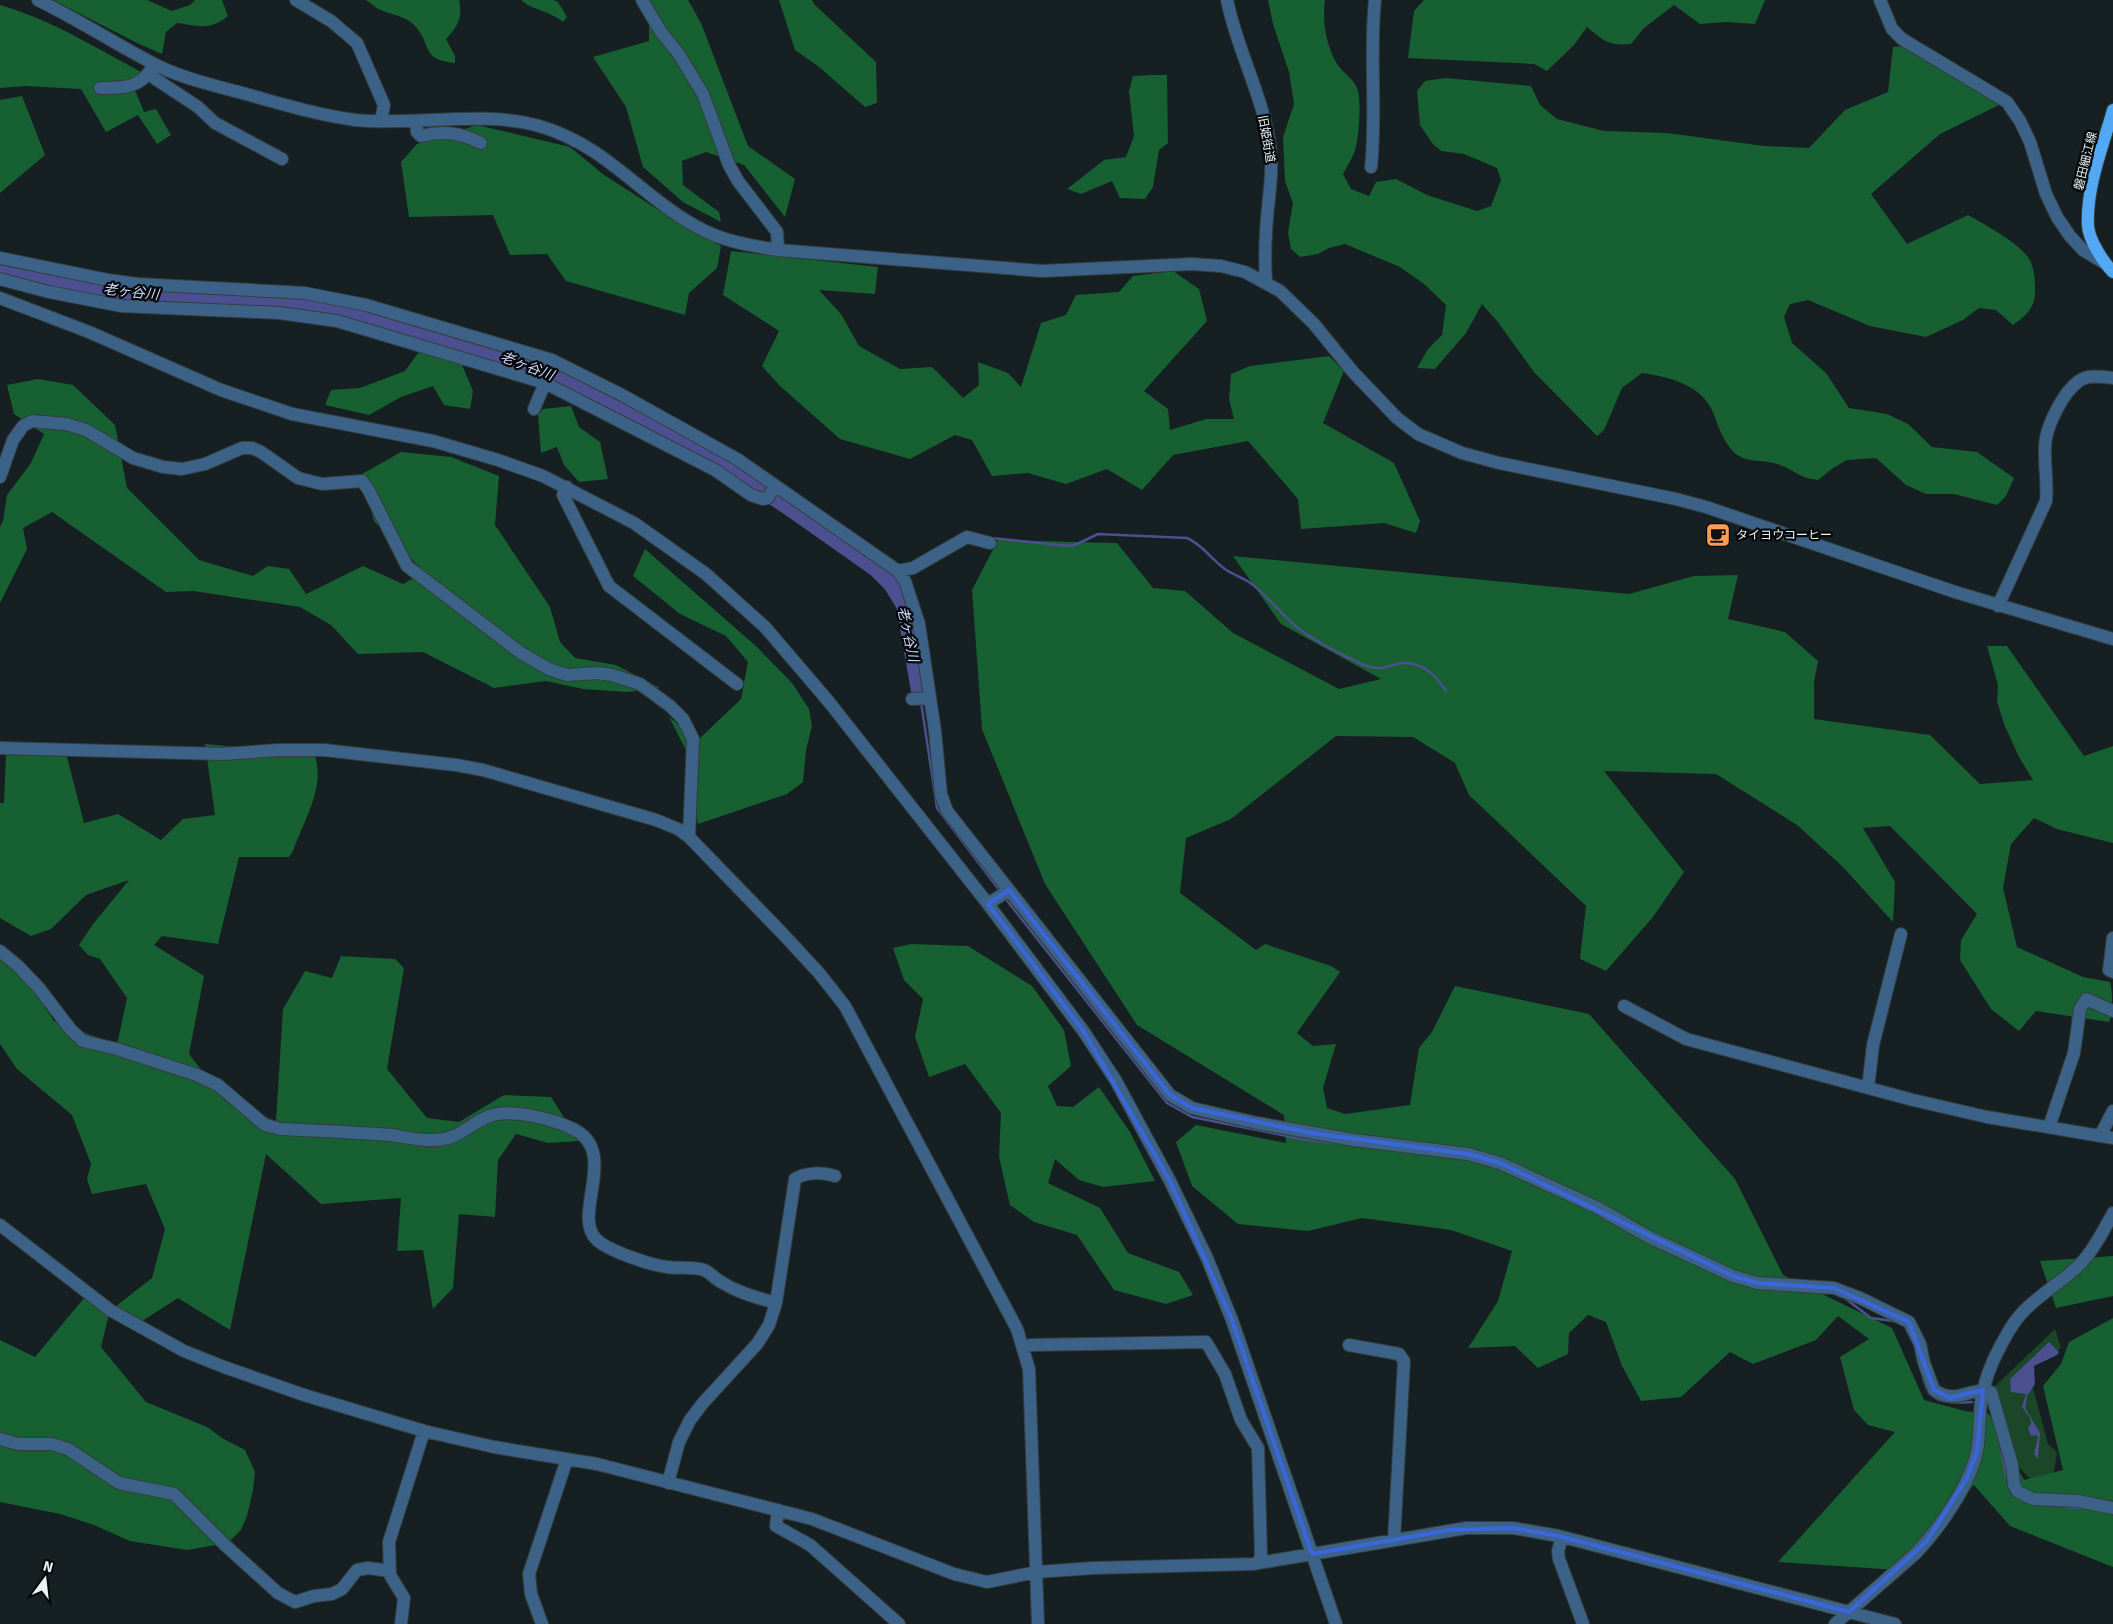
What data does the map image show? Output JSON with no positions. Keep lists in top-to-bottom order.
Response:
{
  "streets": {
    "main road": ["磐田細江線"],
    "street": ["旧姫街道"]
  },
  "water": ["老ヶ谷川"],
  "places": {
    "cafe": ["タイヨウコーヒー"]
  },
  "north": "top"
}
